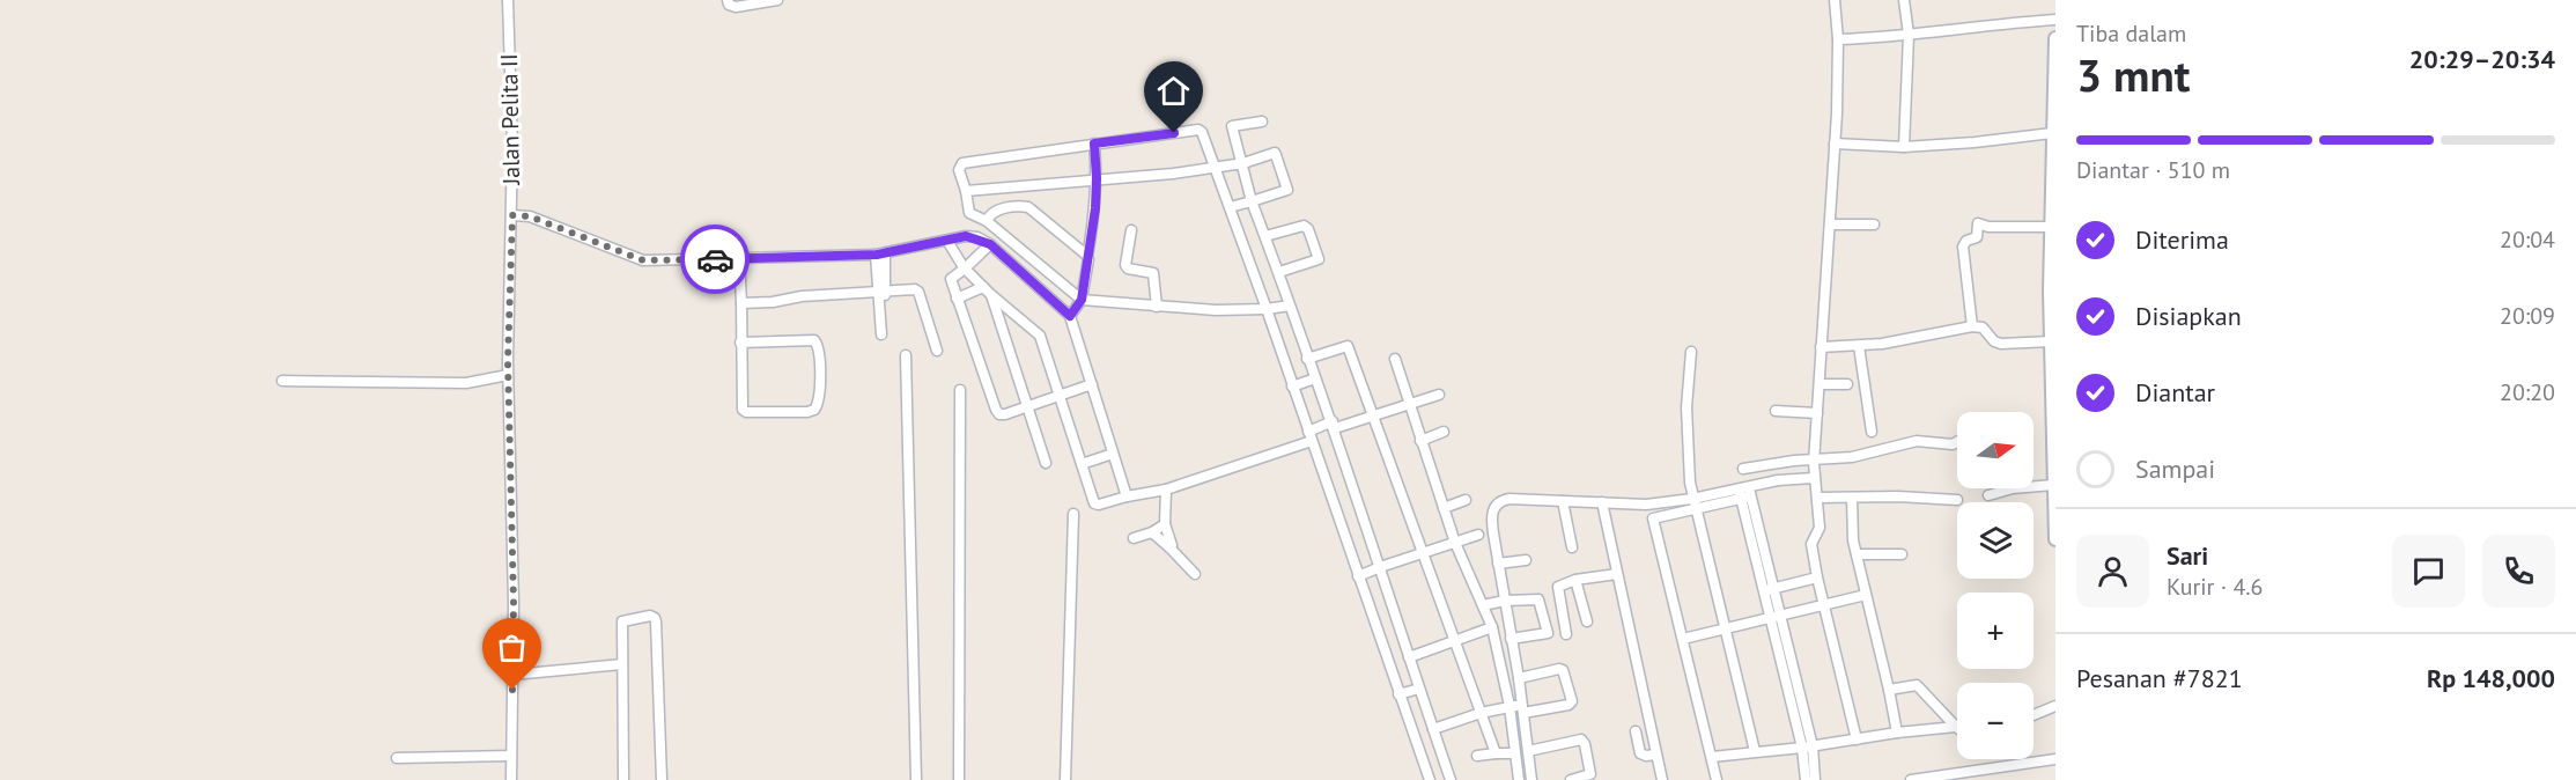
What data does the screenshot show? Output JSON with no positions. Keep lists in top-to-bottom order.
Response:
{
  "streets": {
    "street": ["Jalan Pelita II"]
  },
  "north": "right",
  "page": {
    "heading": ["3 mnt", "Tiba dalam", "20:29–20:34"],
    "panel": [
      "Sari",
      "Kurir · 4.6",
      "Pesanan #7821",
      "Rp 148,000"
    ],
    "bar": "Diantar · 510 m",
    "list": [
      ["Diterima", "20:04"],
      ["Disiapkan", "20:09"],
      ["Diantar", "20:20"],
      "Sampai"
    ],
    "map_buttons": ["+", "−"]
  }
}
